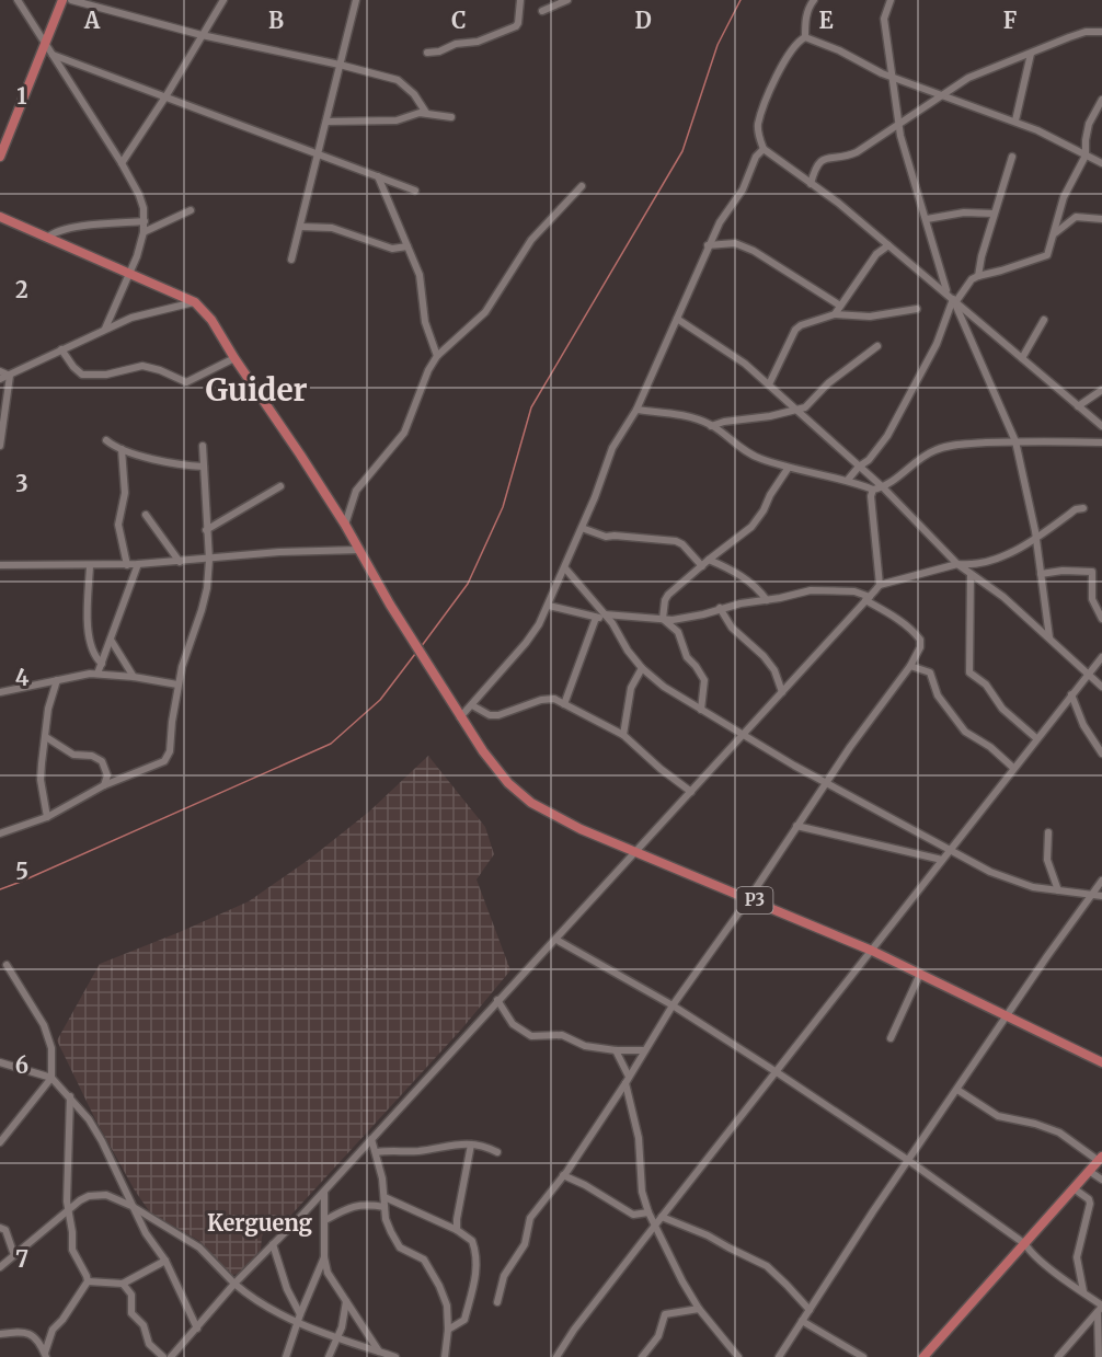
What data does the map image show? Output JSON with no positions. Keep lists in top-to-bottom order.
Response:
{
  "streets": {
    "main road": ["P3"]
  },
  "districts": ["Guider", "Kergueng"],
  "grid": {
    "columns": [
      "A",
      "B",
      "C",
      "D",
      "E",
      "F"
    ],
    "rows": [
      "1",
      "2",
      "3",
      "4",
      "5",
      "6",
      "7"
    ]
  }
}
